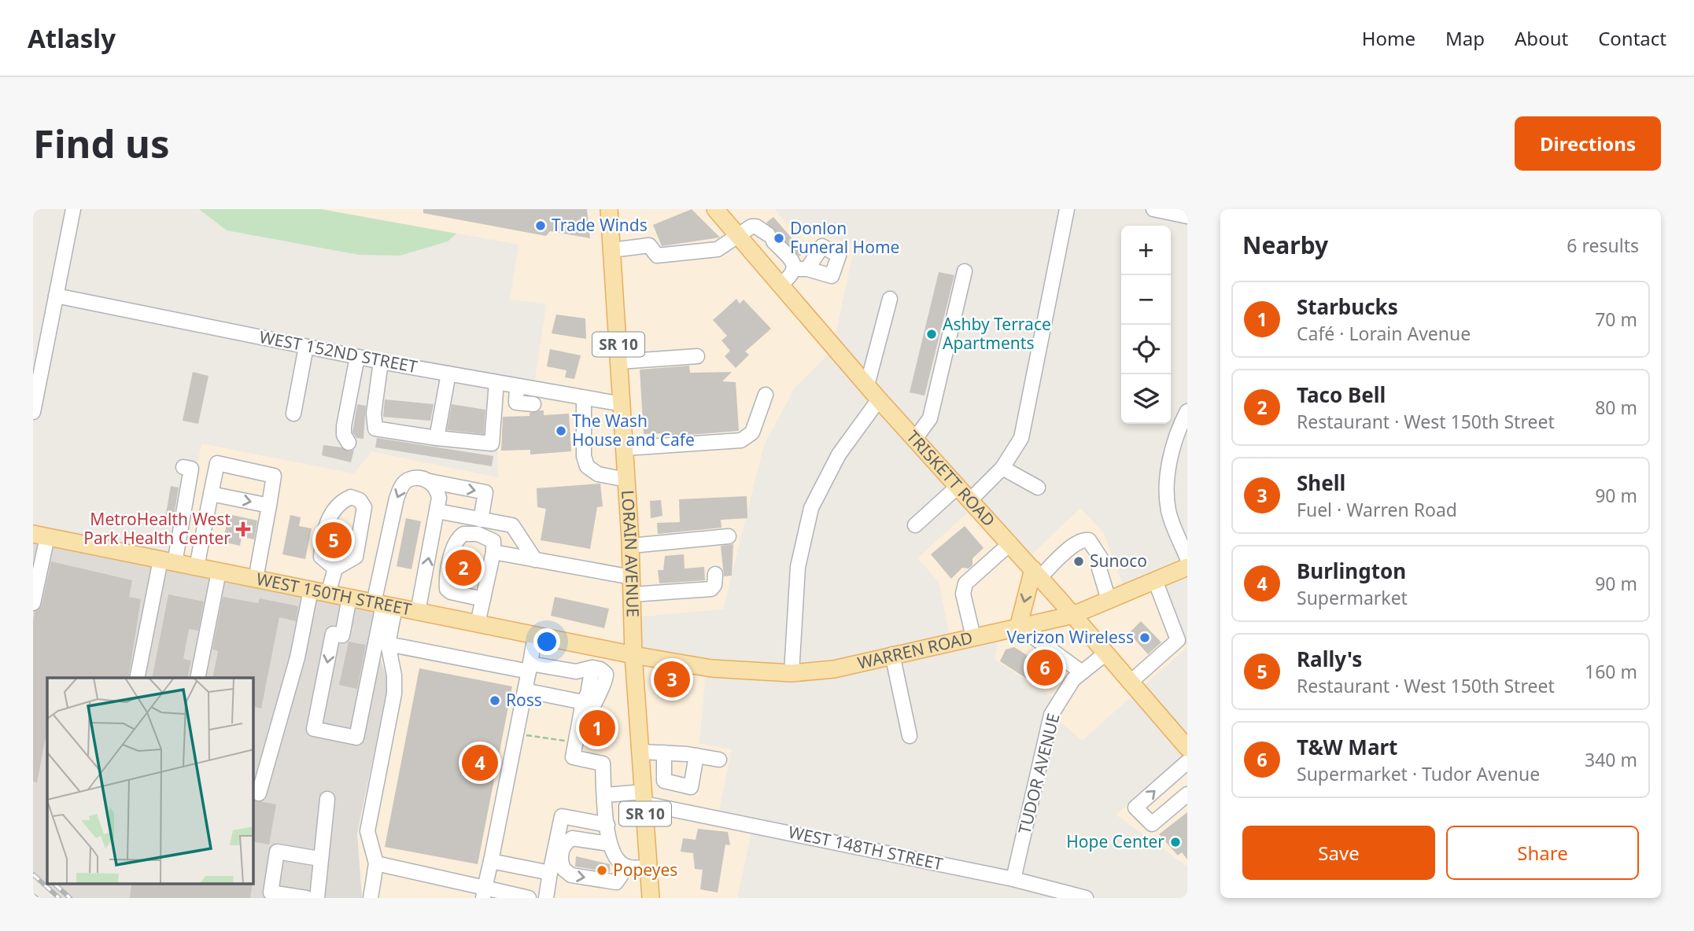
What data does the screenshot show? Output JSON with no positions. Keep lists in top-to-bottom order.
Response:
{
  "streets": {
    "main road": [
      "SR 10",
      "TRISKETT ROAD",
      "LORAIN AVENUE",
      "WEST 150TH STREET",
      "WARREN ROAD"
    ],
    "street": ["WEST 152ND STREET", "TUDOR AVENUE", "WEST 148TH STREET"]
  },
  "crossings": [
    ["WEST 152ND STREET", "LORAIN AVENUE"],
    ["TRISKETT ROAD", "WARREN ROAD"],
    ["TRISKETT ROAD", "TUDOR AVENUE"],
    ["LORAIN AVENUE", "WEST 150TH STREET"],
    ["LORAIN AVENUE", "WARREN ROAD"],
    ["LORAIN AVENUE", "WEST 148TH STREET"],
    ["WEST 150TH STREET", "WARREN ROAD"],
    ["TUDOR AVENUE", "WEST 148TH STREET"]
  ],
  "places": {
    "other": [
      "Trade Winds",
      "Donlon Funeral Home",
      "Ashby Terrace Apartments",
      "The Wash House and Cafe",
      "Sunoco",
      "Verizon Wireless",
      "Ross",
      "Hope Center",
      "Popeyes"
    ],
    "health": ["MetroHealth West Park Health Center"]
  },
  "page": {
    "header": "Atlasly",
    "nav": [
      "Home",
      "Map",
      "About",
      "Contact"
    ],
    "buttons": [
      "Directions",
      ["Save", "Share"]
    ],
    "title": "Find us",
    "heading": ["Nearby", "6 results"],
    "map_buttons": ["+", "−"],
    "list": [
      {
        "mark": "1",
        "name": "Starbucks",
        "note": "Café · Lorain Avenue",
        "value": "70 m"
      },
      {
        "mark": "2",
        "name": "Taco Bell",
        "note": "Restaurant · West 150th Street",
        "value": "80 m"
      },
      {
        "mark": "3",
        "name": "Shell",
        "note": "Fuel · Warren Road",
        "value": "90 m"
      },
      {
        "mark": "4",
        "name": "Burlington",
        "note": "Supermarket",
        "value": "90 m"
      },
      {
        "mark": "5",
        "name": "Rally's",
        "note": "Restaurant · West 150th Street",
        "value": "160 m"
      },
      {
        "mark": "6",
        "name": "T&W Mart",
        "note": "Supermarket · Tudor Avenue",
        "value": "340 m"
      }
    ],
    "pins": [
      "5",
      "2",
      "6",
      "3",
      "1",
      "4"
    ]
  }
}
